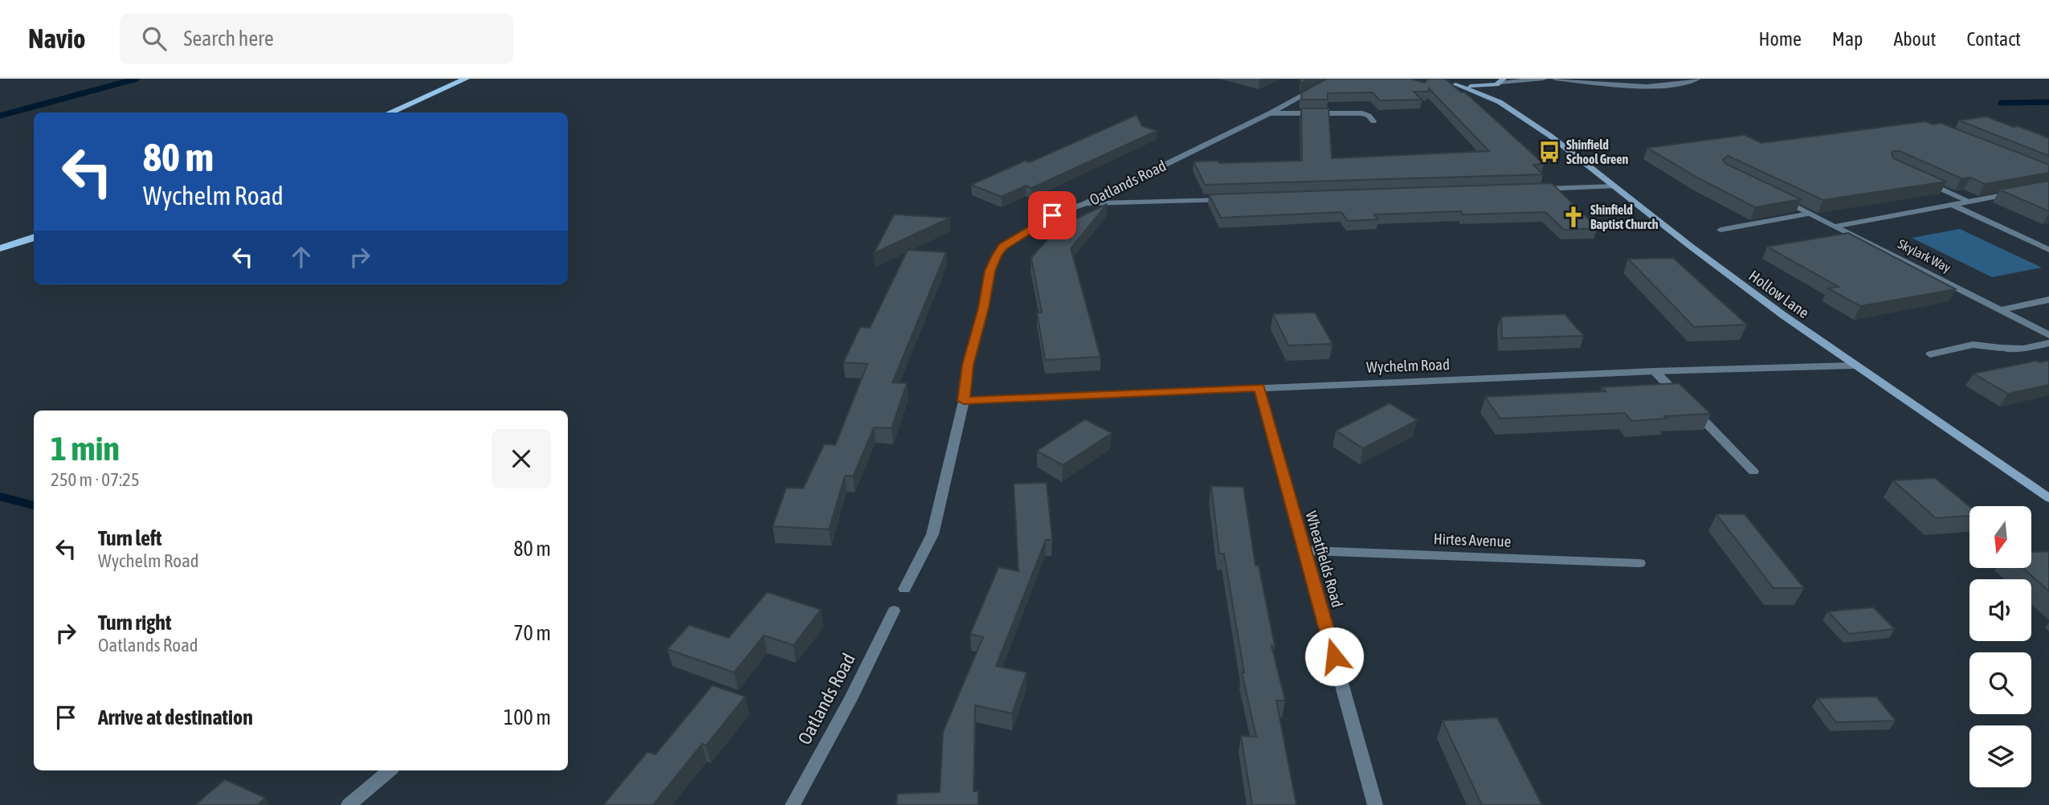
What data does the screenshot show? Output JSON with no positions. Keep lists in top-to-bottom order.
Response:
{
  "streets": {
    "main road": ["Hollow Lane"],
    "street": [
      "Oatlands Road",
      "Skylark Way",
      "Wychelm Road",
      "Hirtes Avenue",
      "Wheatfields Road"
    ]
  },
  "crossings": [
    ["Oatlands Road", "Wychelm Road"],
    ["Hollow Lane", "Wychelm Road"],
    ["Wychelm Road", "Wheatfields Road"],
    ["Hirtes Avenue", "Wheatfields Road"]
  ],
  "places": {
    "bus stop": ["Shinfield School Green"],
    "church": ["Shinfield Baptist Church"]
  },
  "north": "bottom",
  "page": {
    "header": "Navio",
    "search": "Search here",
    "nav": [
      "Home",
      "Map",
      "About",
      "Contact"
    ],
    "turn": ["80 m", "Wychelm Road"],
    "heading": ["1 min", "250 m · 07:25"],
    "list": [
      {
        "name": "Turn left",
        "note": "Wychelm Road",
        "value": "80 m"
      },
      {
        "name": "Turn right",
        "note": "Oatlands Road",
        "value": "70 m"
      },
      {
        "name": "Arrive at destination",
        "value": "100 m"
      }
    ]
  }
}
